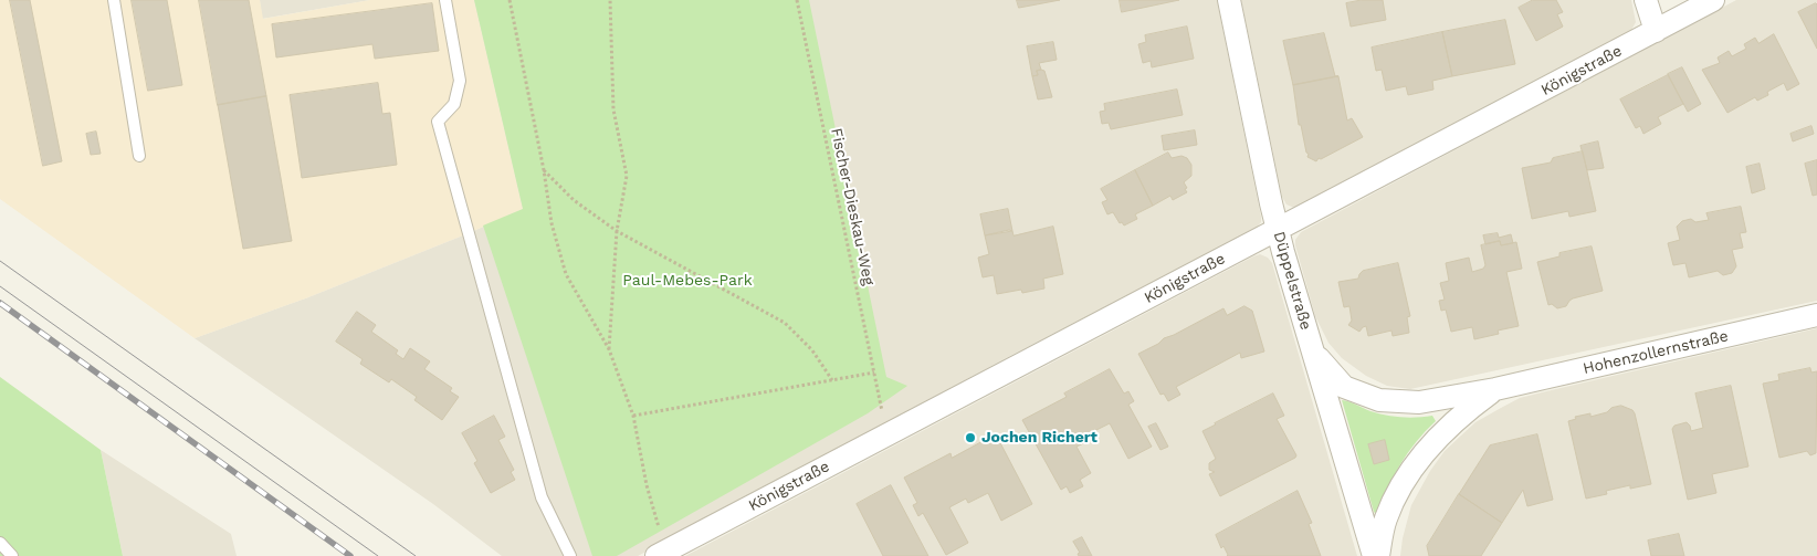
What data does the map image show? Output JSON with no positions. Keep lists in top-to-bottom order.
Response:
{
  "streets": {
    "street": ["Königstraße", "Düppelstraße", "Hohenzollernstraße"],
    "path": ["Fischer-Dieskau-Weg"]
  },
  "crossings": [
    ["Königstraße", "Düppelstraße"],
    ["Düppelstraße", "Hohenzollernstraße"]
  ],
  "parks": ["Paul-Mebes-Park"],
  "places": ["Jochen Richert"]
}
